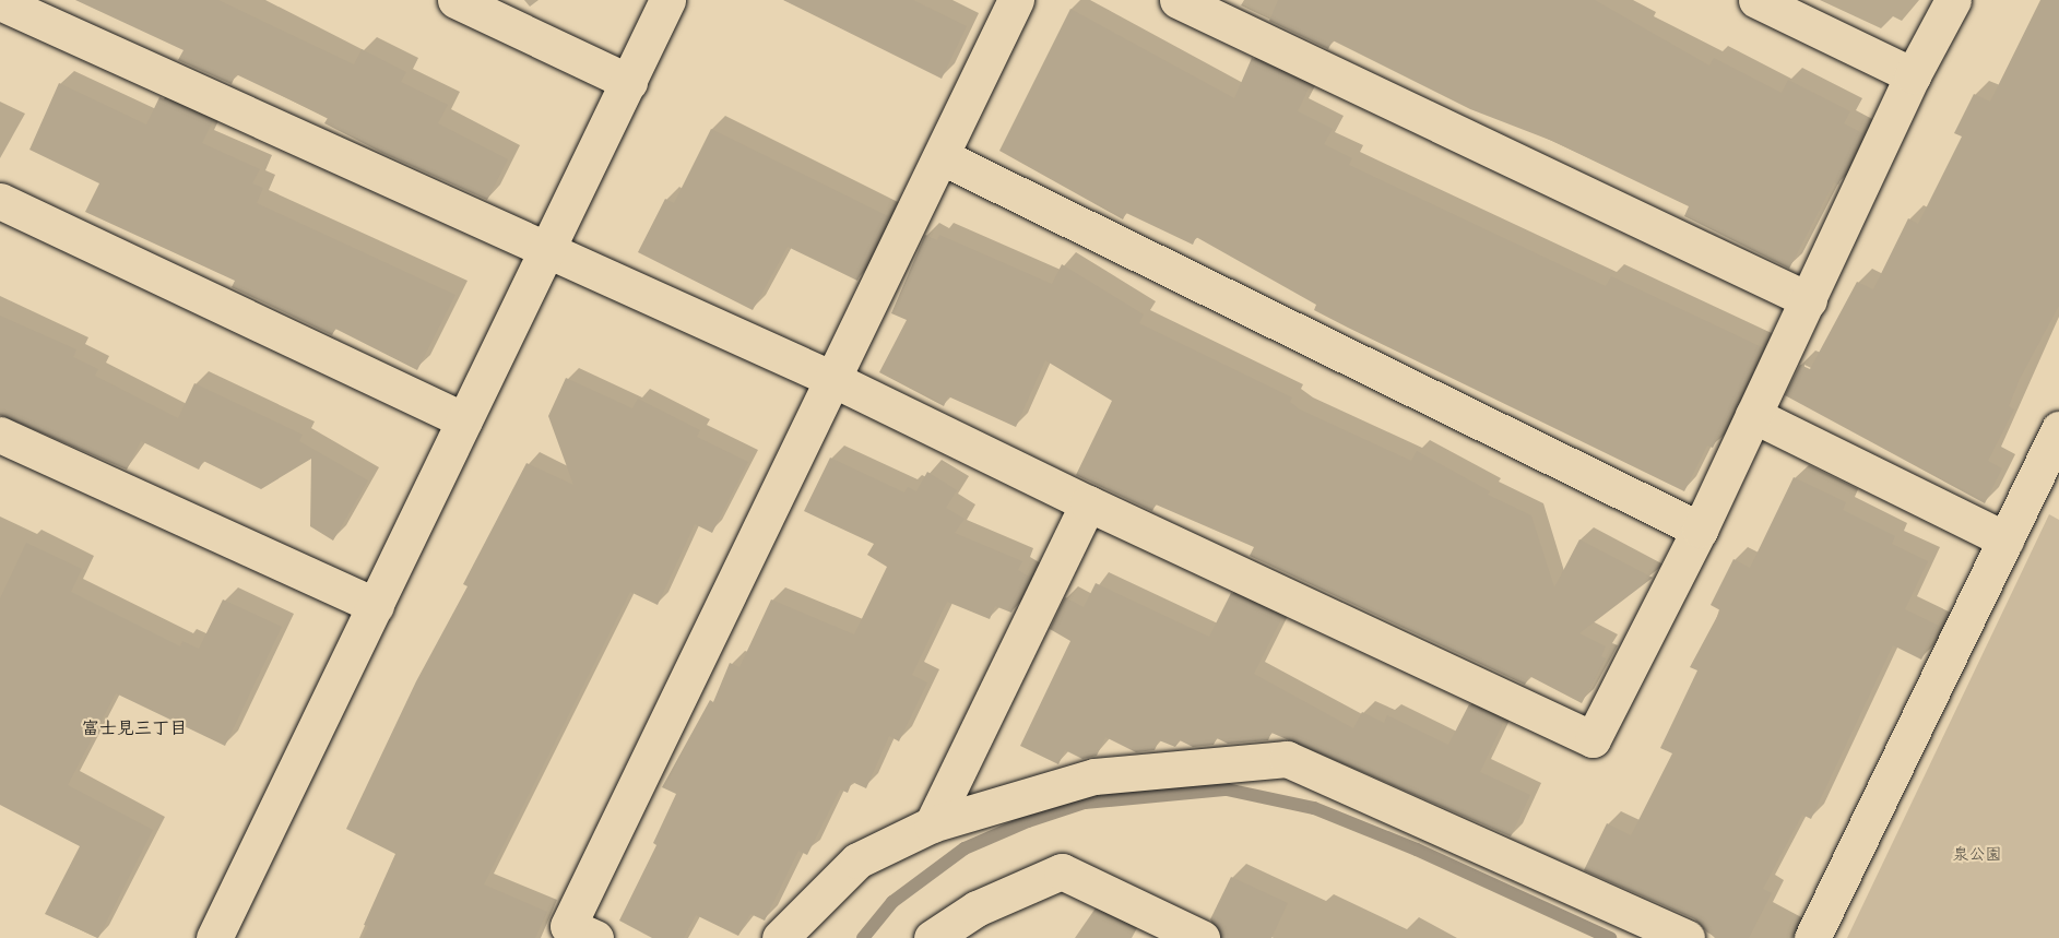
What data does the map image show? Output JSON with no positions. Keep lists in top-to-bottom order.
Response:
{
  "districts": ["富士見三丁目"],
  "parks": ["泉公園"]
}
